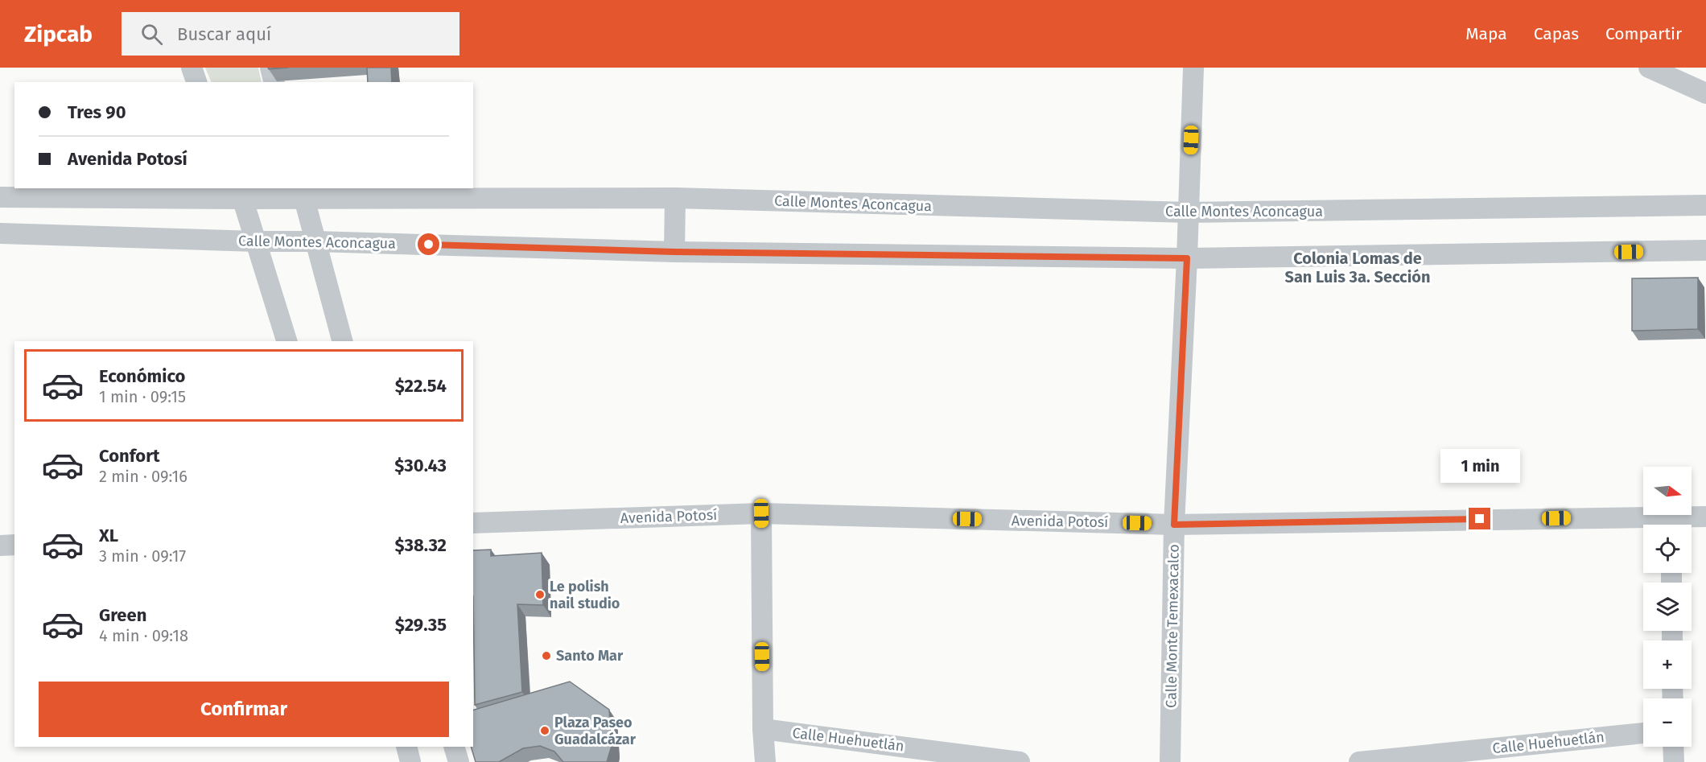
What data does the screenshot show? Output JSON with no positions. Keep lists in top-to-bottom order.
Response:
{
  "streets": {
    "street": [
      "Calle Montes Aconcagua",
      "Avenida Potosí",
      "Calle Monte Temexacalco",
      "Calle Huehuetlán"
    ]
  },
  "crossings": [
    ["Calle Montes Aconcagua", "Calle Monte Temexacalco"],
    ["Avenida Potosí", "Calle Monte Temexacalco"]
  ],
  "districts": ["Colonia Lomas de San Luis 3a. Sección"],
  "places": ["Le polish nail studio", "Santo Mar", "Plaza Paseo Guadalcázar"],
  "north": "right",
  "page": {
    "header": "Zipcab",
    "search": "Buscar aquí",
    "nav": ["Mapa", "Capas", "Compartir"],
    "banner": ["Tres 90", "Avenida Potosí"],
    "list": [
      {
        "name": "Económico",
        "note": "1 min · 09:15",
        "value": "$22.54"
      },
      {
        "name": "Confort",
        "note": "2 min · 09:16",
        "value": "$30.43"
      },
      {
        "name": "XL",
        "note": "3 min · 09:17",
        "value": "$38.32"
      },
      {
        "name": "Green",
        "note": "4 min · 09:18",
        "value": "$29.35"
      }
    ],
    "bubble": "1 min",
    "map_buttons": ["+", "−"],
    "buttons": "Confirmar"
  }
}
